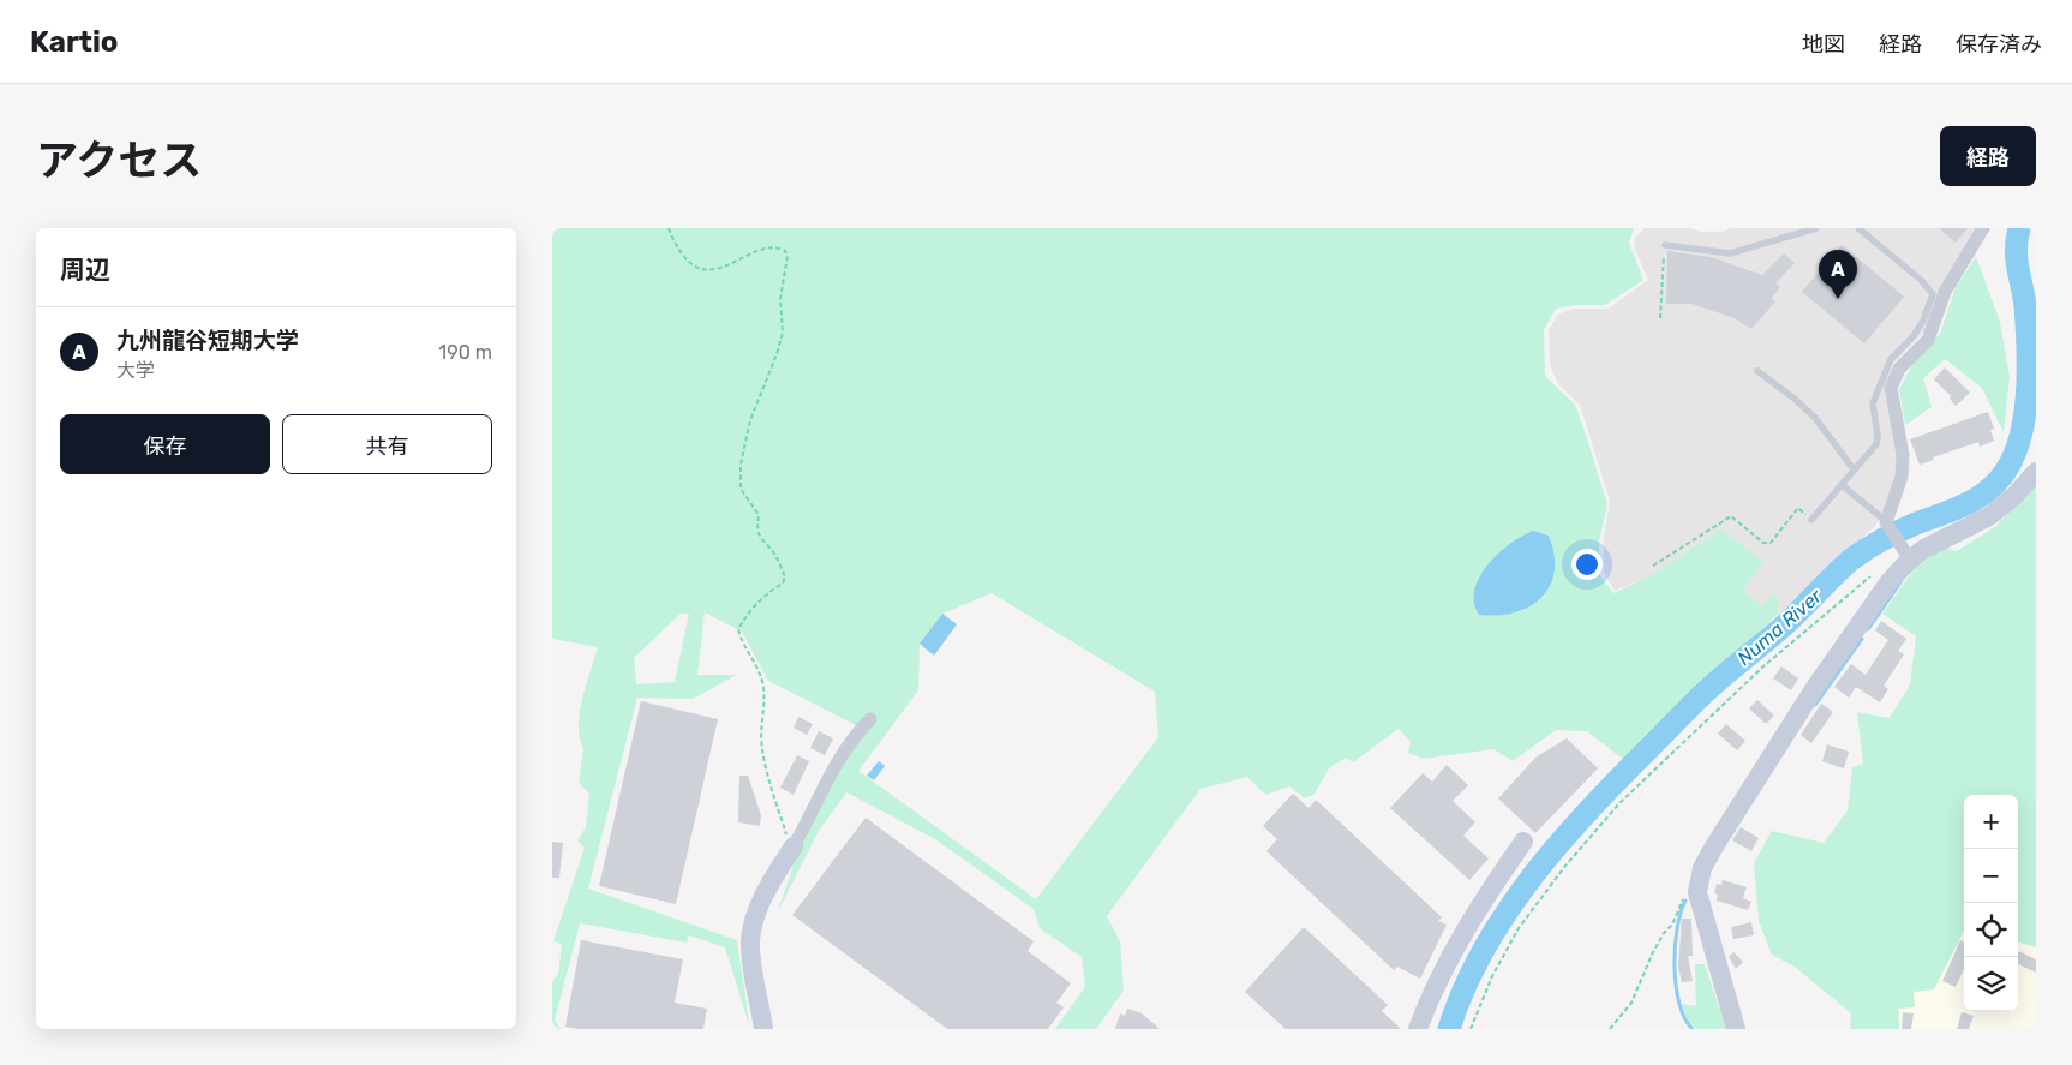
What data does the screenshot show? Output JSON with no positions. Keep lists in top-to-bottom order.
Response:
{
  "water": ["Numa River"],
  "page": {
    "header": "Kartio",
    "nav": ["地図", "経路", "保存済み"],
    "title": "アクセス",
    "buttons": [
      "経路",
      ["保存", "共有"]
    ],
    "heading": "周辺",
    "pins": "A",
    "list": [
      {
        "mark": "A",
        "name": "九州龍谷短期大学",
        "note": "大学",
        "value": "190 m"
      }
    ],
    "map_buttons": ["+", "−"]
  }
}
